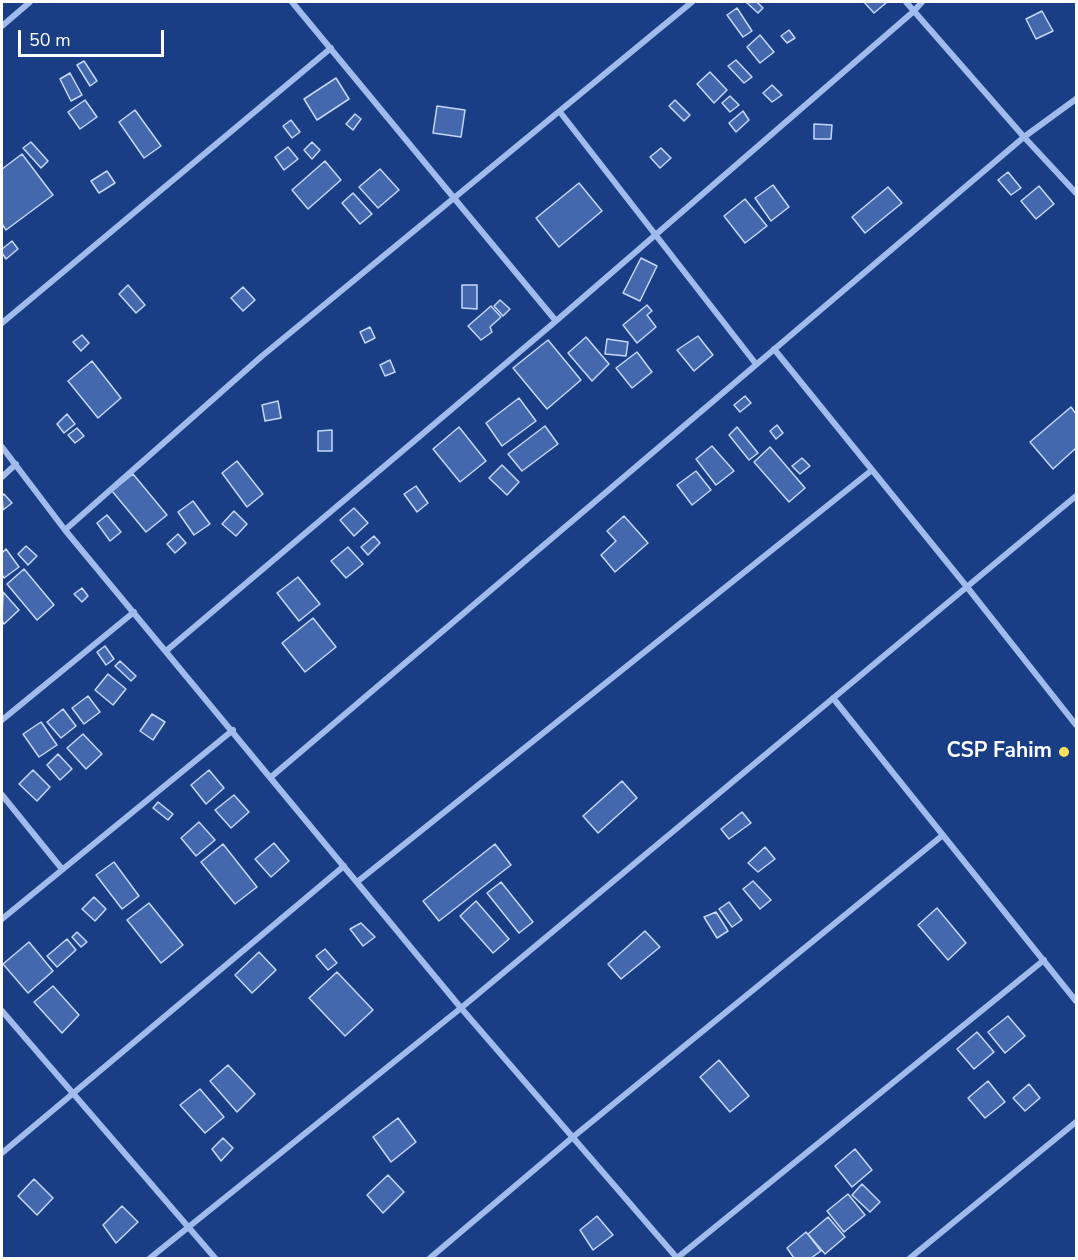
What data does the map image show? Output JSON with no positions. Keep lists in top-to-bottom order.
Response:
{
  "places": ["CSP Fahim"],
  "scale_bar": "50 m"
}
